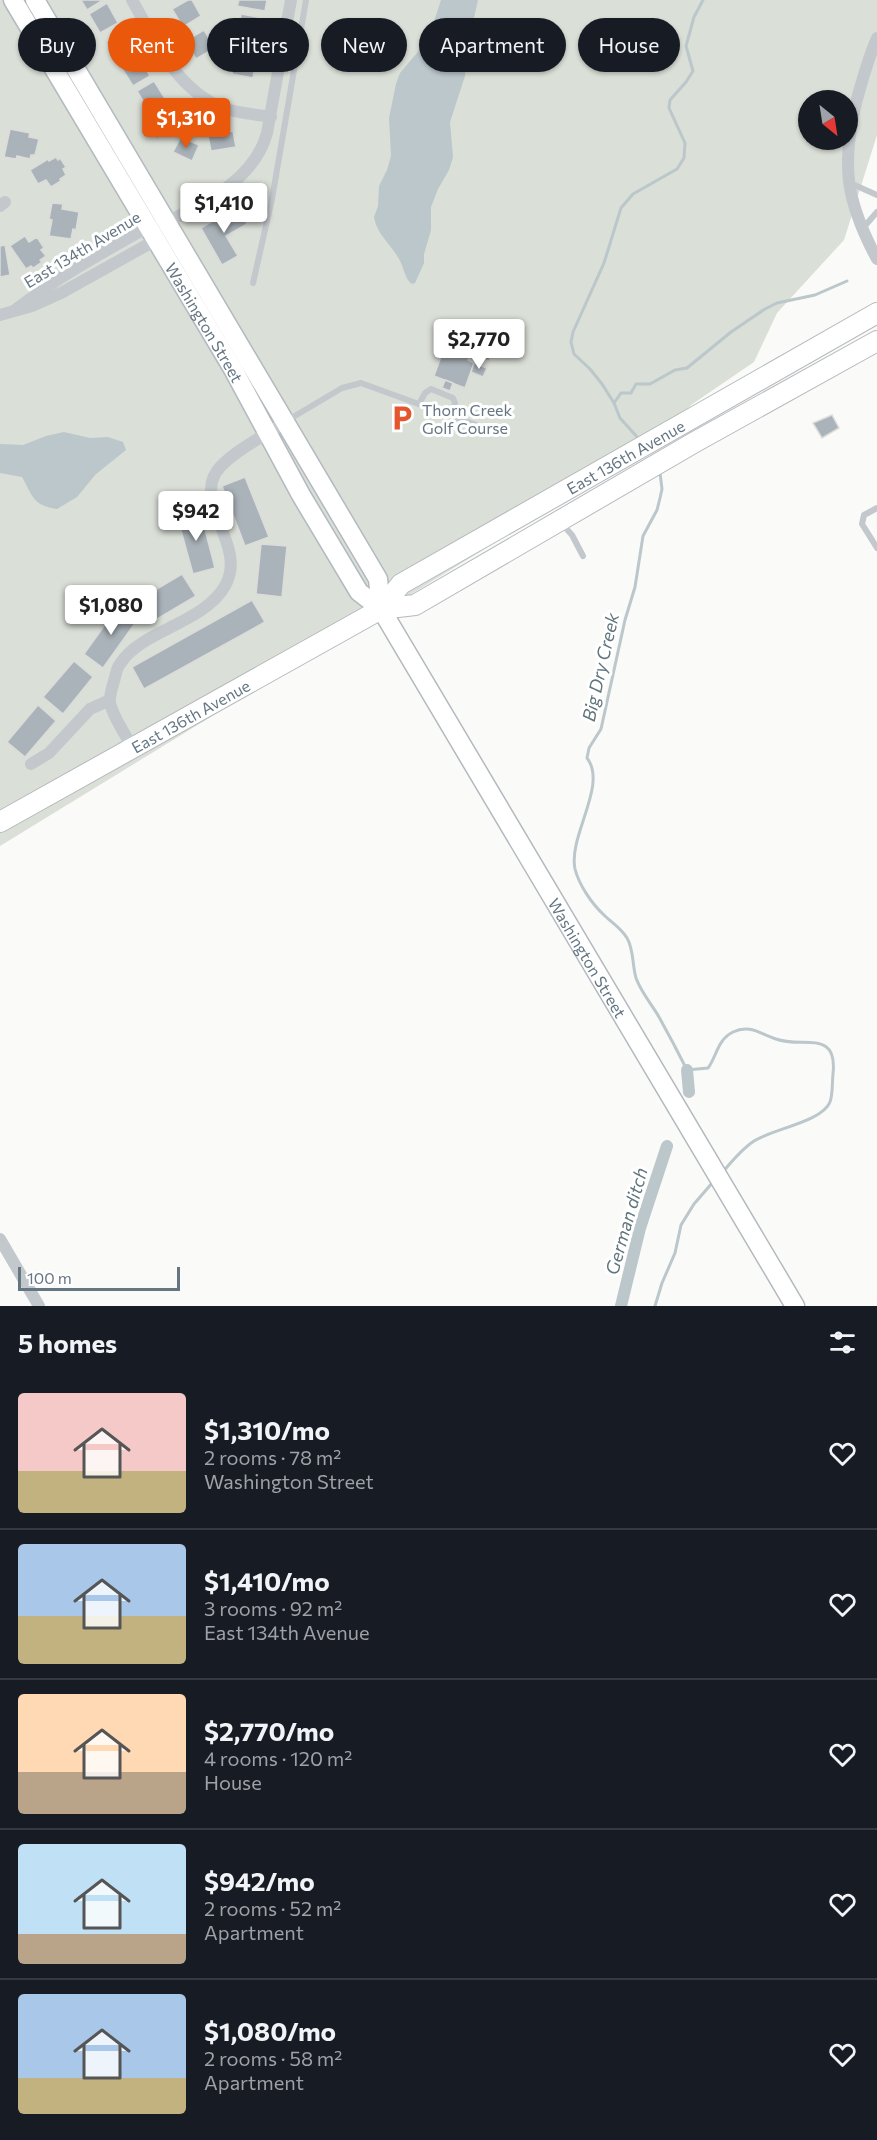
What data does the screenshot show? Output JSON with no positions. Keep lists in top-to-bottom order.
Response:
{
  "streets": {
    "main road": ["Washington Street", "East 136th Avenue"],
    "street": ["East 134th Avenue"]
  },
  "crossings": [
    ["East 134th Avenue", "Washington Street"],
    ["Washington Street", "East 136th Avenue"]
  ],
  "water": ["Big Dry Creek", "German ditch"],
  "places": {
    "parking": ["Thorn Creek Golf Course"]
  },
  "scale_bar": "100 m",
  "north": "bottom right",
  "page": {
    "chip": [
      "Buy",
      "Rent",
      "Filters",
      "New",
      "Apartment",
      "House"
    ],
    "price": [
      "$1,310",
      "$1,410",
      "$2,770",
      "$942",
      "$1,080"
    ],
    "scale": "100 m",
    "heading": "5 homes",
    "list": [
      {
        "name": "$1,310/mo",
        "note": "2 rooms · 78 m² · Washington Street"
      },
      {
        "name": "$1,410/mo",
        "note": "3 rooms · 92 m² · East 134th Avenue"
      },
      {
        "name": "$2,770/mo",
        "note": "4 rooms · 120 m² · House"
      },
      {
        "name": "$942/mo",
        "note": "2 rooms · 52 m² · Apartment"
      },
      {
        "name": "$1,080/mo",
        "note": "2 rooms · 58 m² · Apartment"
      }
    ]
  }
}
